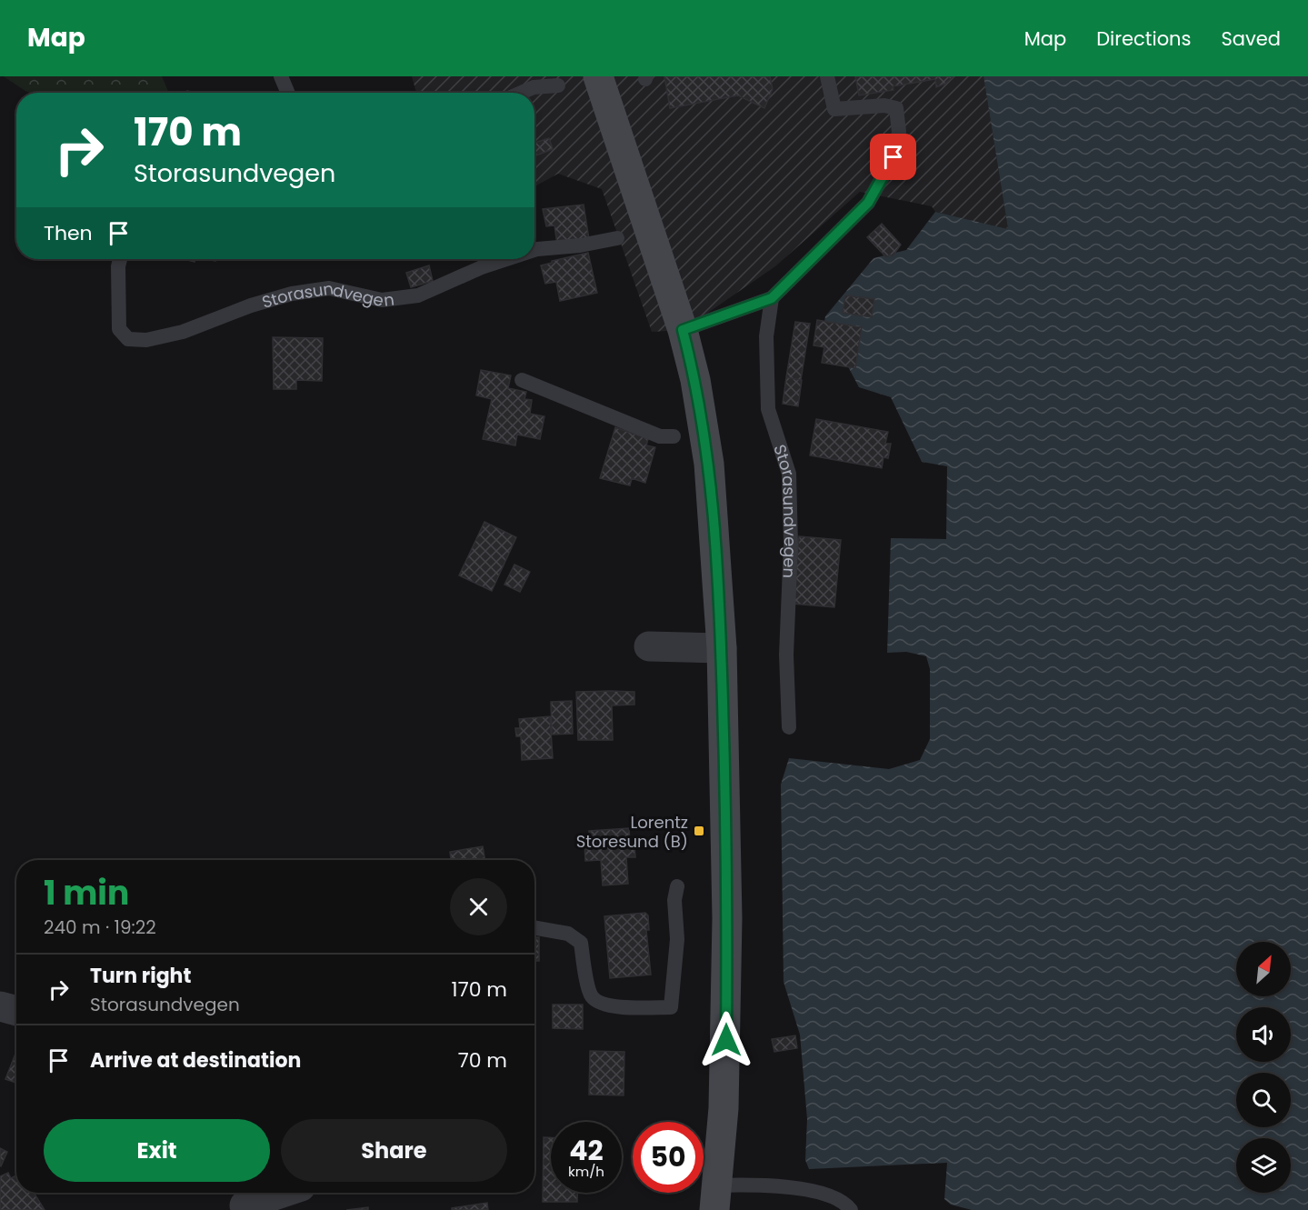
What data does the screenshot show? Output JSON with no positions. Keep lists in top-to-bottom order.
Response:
{
  "streets": {
    "lane": ["Storasundvegen"]
  },
  "places": {
    "transit": ["Lorentz Storesund (B)"]
  },
  "north": "top right",
  "page": {
    "header": "Map",
    "nav": ["Map", "Directions", "Saved"],
    "turn": ["170 m", "Storasundvegen"],
    "then": "Then",
    "heading": ["1 min", "240 m · 19:22"],
    "list": [
      {
        "name": "Turn right",
        "note": "Storasundvegen",
        "value": "170 m"
      },
      {
        "name": "Arrive at destination",
        "value": "70 m"
      }
    ],
    "buttons": ["Exit", "Share"],
    "speed": "42 km/h",
    "limit": "50"
  }
}
